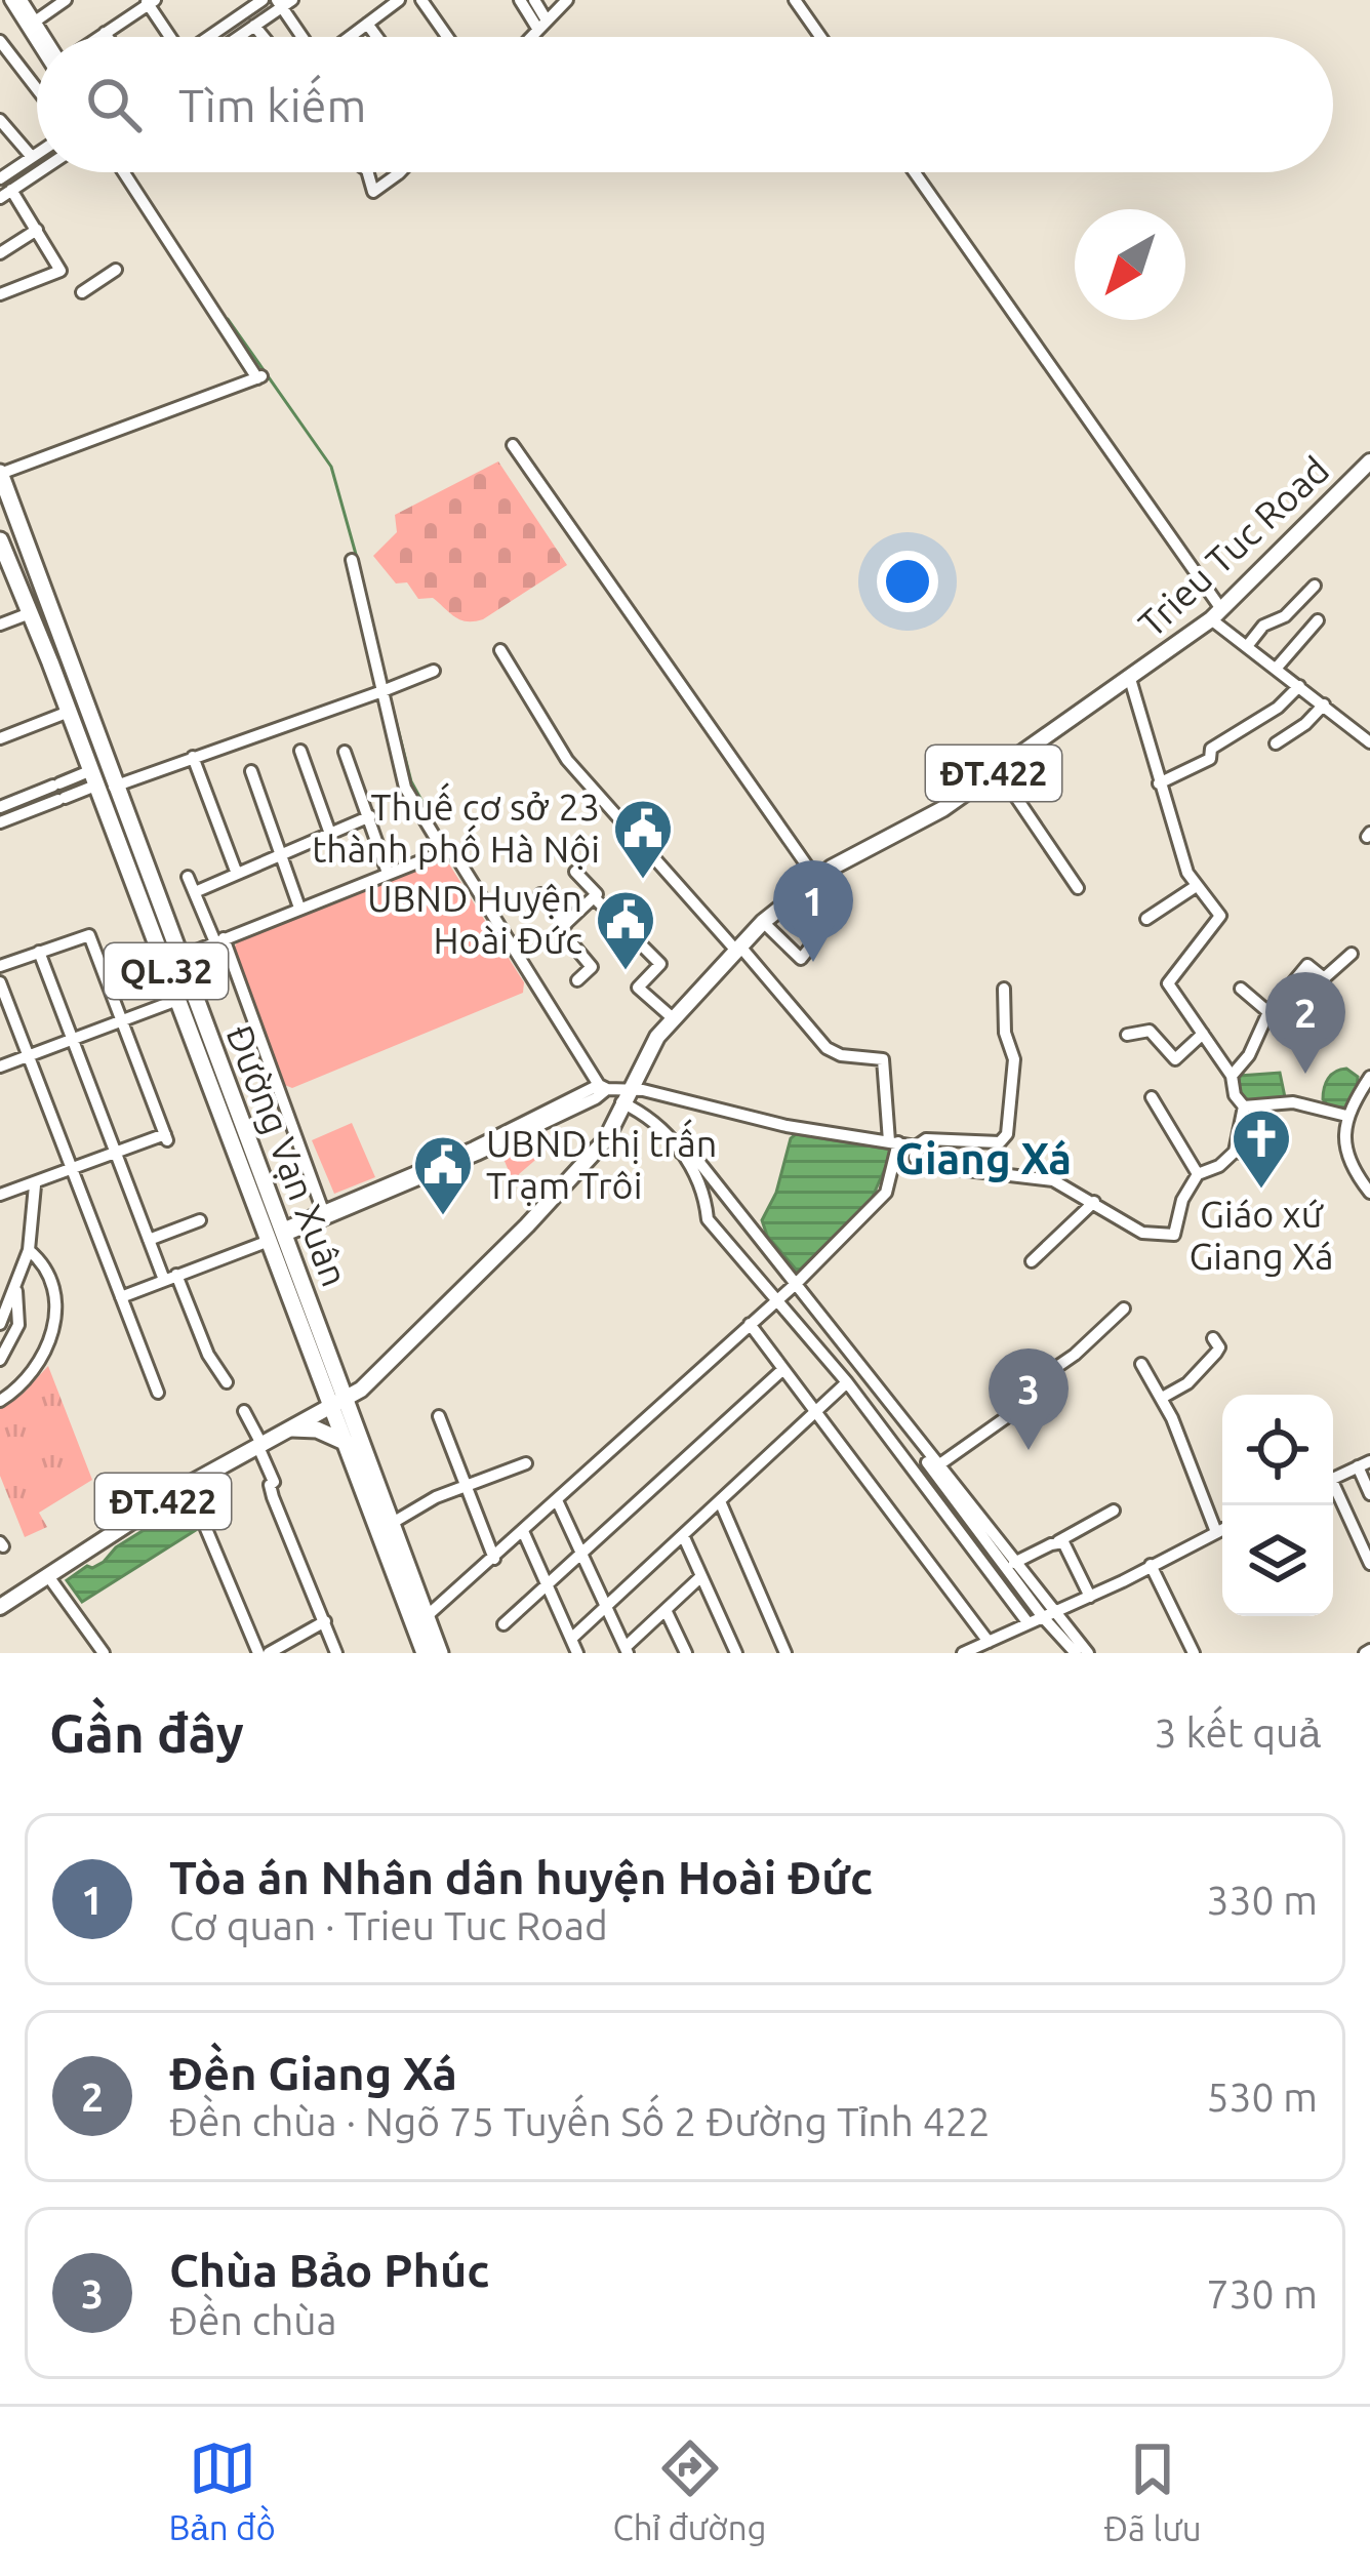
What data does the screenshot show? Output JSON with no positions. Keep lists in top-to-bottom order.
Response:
{
  "streets": {
    "highway": ["QL.32", "Đường Vạn Xuân"],
    "main road": ["Trieu Tuc Road", "ĐT.422"]
  },
  "crossings": [
    ["Trieu Tuc Road", "ĐT.422"],
    ["ĐT.422", "Đường Vạn Xuân"]
  ],
  "districts": ["Giang Xá"],
  "places": {
    "public building": ["Thuế cơ sở 23 thành phố Hà Nội", "UBND Huyện Hoài Đức", "UBND thị trấn Trạm Trôi"],
    "church": ["Giáo xứ Giang Xá"]
  },
  "north": "bottom left",
  "page": {
    "search": "Tìm kiếm",
    "pins": ["1", "2", "3"],
    "heading": ["Gần đây", "3 kết quả"],
    "list": [
      {
        "mark": "1",
        "name": "Tòa án Nhân dân huyện Hoài Đức",
        "note": "Cơ quan · Trieu Tuc Road",
        "value": "330 m"
      },
      {
        "mark": "2",
        "name": "Đền Giang Xá",
        "note": "Đền chùa · Ngõ 75 Tuyến Số 2 Đường Tỉnh 422",
        "value": "530 m"
      },
      {
        "mark": "3",
        "name": "Chùa Bảo Phúc",
        "note": "Đền chùa",
        "value": "730 m"
      }
    ],
    "nav": ["Bản đồ", "Chỉ đường", "Đã lưu"]
  }
}
